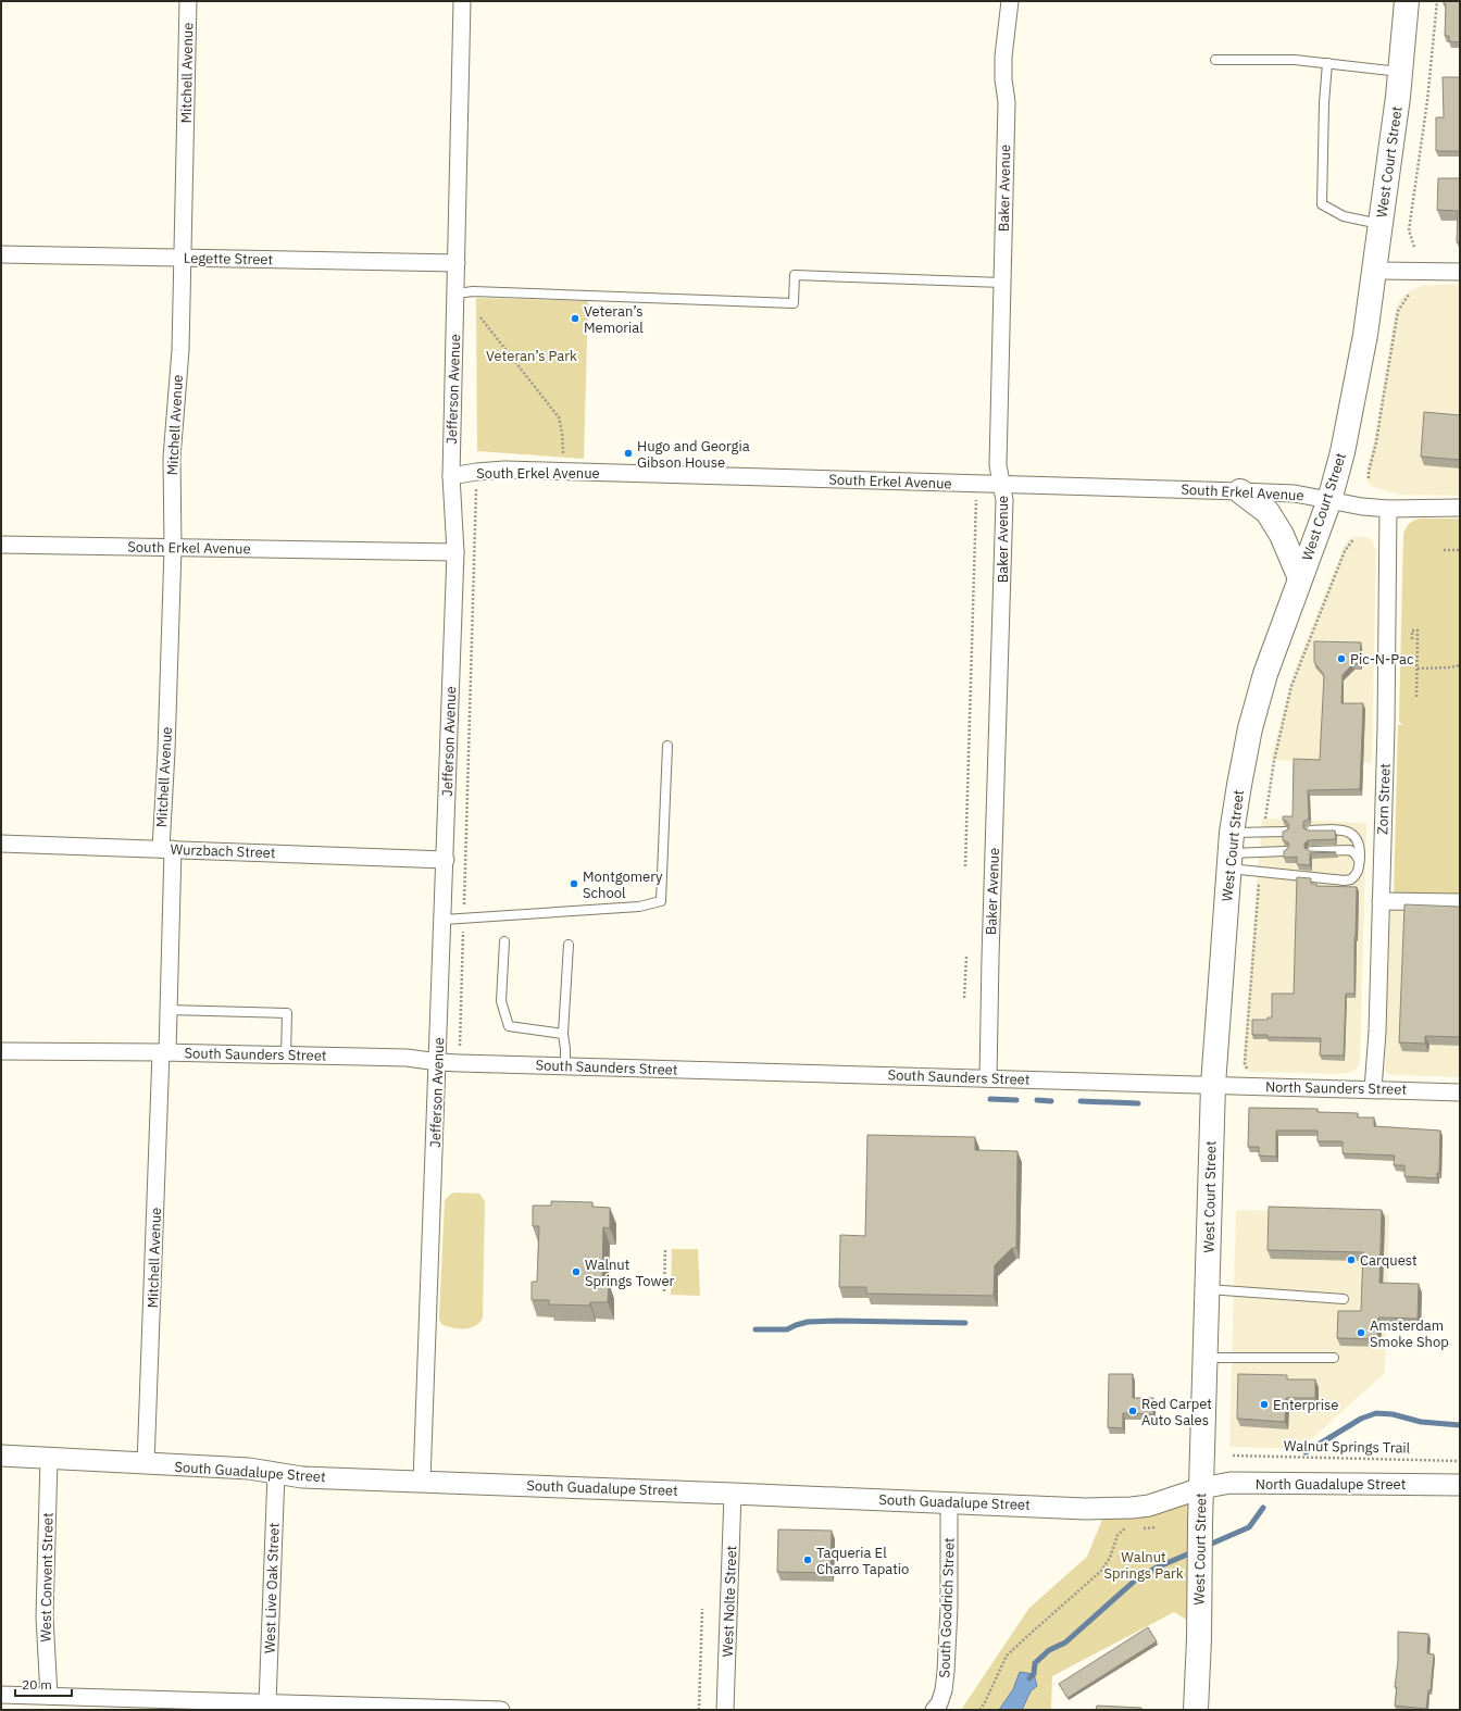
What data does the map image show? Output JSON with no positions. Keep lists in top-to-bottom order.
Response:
{
  "streets": {
    "main road": ["West Court Street"],
    "street": [
      "Mitchell Avenue",
      "Baker Avenue",
      "Legette Street",
      "Jefferson Avenue",
      "South Erkel Avenue",
      "Zorn Street",
      "Wurzbach Street",
      "South Saunders Street",
      "North Saunders Street",
      "South Guadalupe Street",
      "North Guadalupe Street",
      "West Convent Street",
      "West Live Oak Street",
      "West Nolte Street",
      "South Goodrich Street"
    ],
    "path": ["Walnut Springs Trail"]
  },
  "crossings": [
    ["Mitchell Avenue", "Legette Street"],
    ["Mitchell Avenue", "South Erkel Avenue"],
    ["Mitchell Avenue", "Wurzbach Street"],
    ["Mitchell Avenue", "South Saunders Street"],
    ["Mitchell Avenue", "South Guadalupe Street"],
    ["West Court Street", "South Erkel Avenue"],
    ["West Court Street", "South Saunders Street"],
    ["West Court Street", "North Saunders Street"],
    ["West Court Street", "South Guadalupe Street"],
    ["West Court Street", "North Guadalupe Street"],
    ["Baker Avenue", "South Erkel Avenue"],
    ["Baker Avenue", "South Saunders Street"],
    ["Legette Street", "Jefferson Avenue"],
    ["Jefferson Avenue", "South Erkel Avenue"],
    ["Jefferson Avenue", "Wurzbach Street"],
    ["Jefferson Avenue", "South Saunders Street"],
    ["Jefferson Avenue", "South Guadalupe Street"],
    ["South Erkel Avenue", "Zorn Street"],
    ["Zorn Street", "North Saunders Street"],
    ["South Saunders Street", "North Saunders Street"],
    ["South Guadalupe Street", "North Guadalupe Street"],
    ["South Guadalupe Street", "West Convent Street"],
    ["South Guadalupe Street", "West Live Oak Street"],
    ["South Guadalupe Street", "West Nolte Street"],
    ["South Guadalupe Street", "South Goodrich Street"]
  ],
  "parks": ["Veteran’s Park", "Walnut Springs Park"],
  "places": [
    "Veteran’s Memorial",
    "Hugo and Georgia Gibson House",
    "Pic-N-Pac",
    "Montgomery School",
    "Carquest",
    "Walnut Springs Tower",
    "Amsterdam Smoke Shop",
    "Enterprise",
    "Red Carpet Auto Sales",
    "Taqueria El Charro Tapatio"
  ],
  "scale_bar": "20 m"
}
